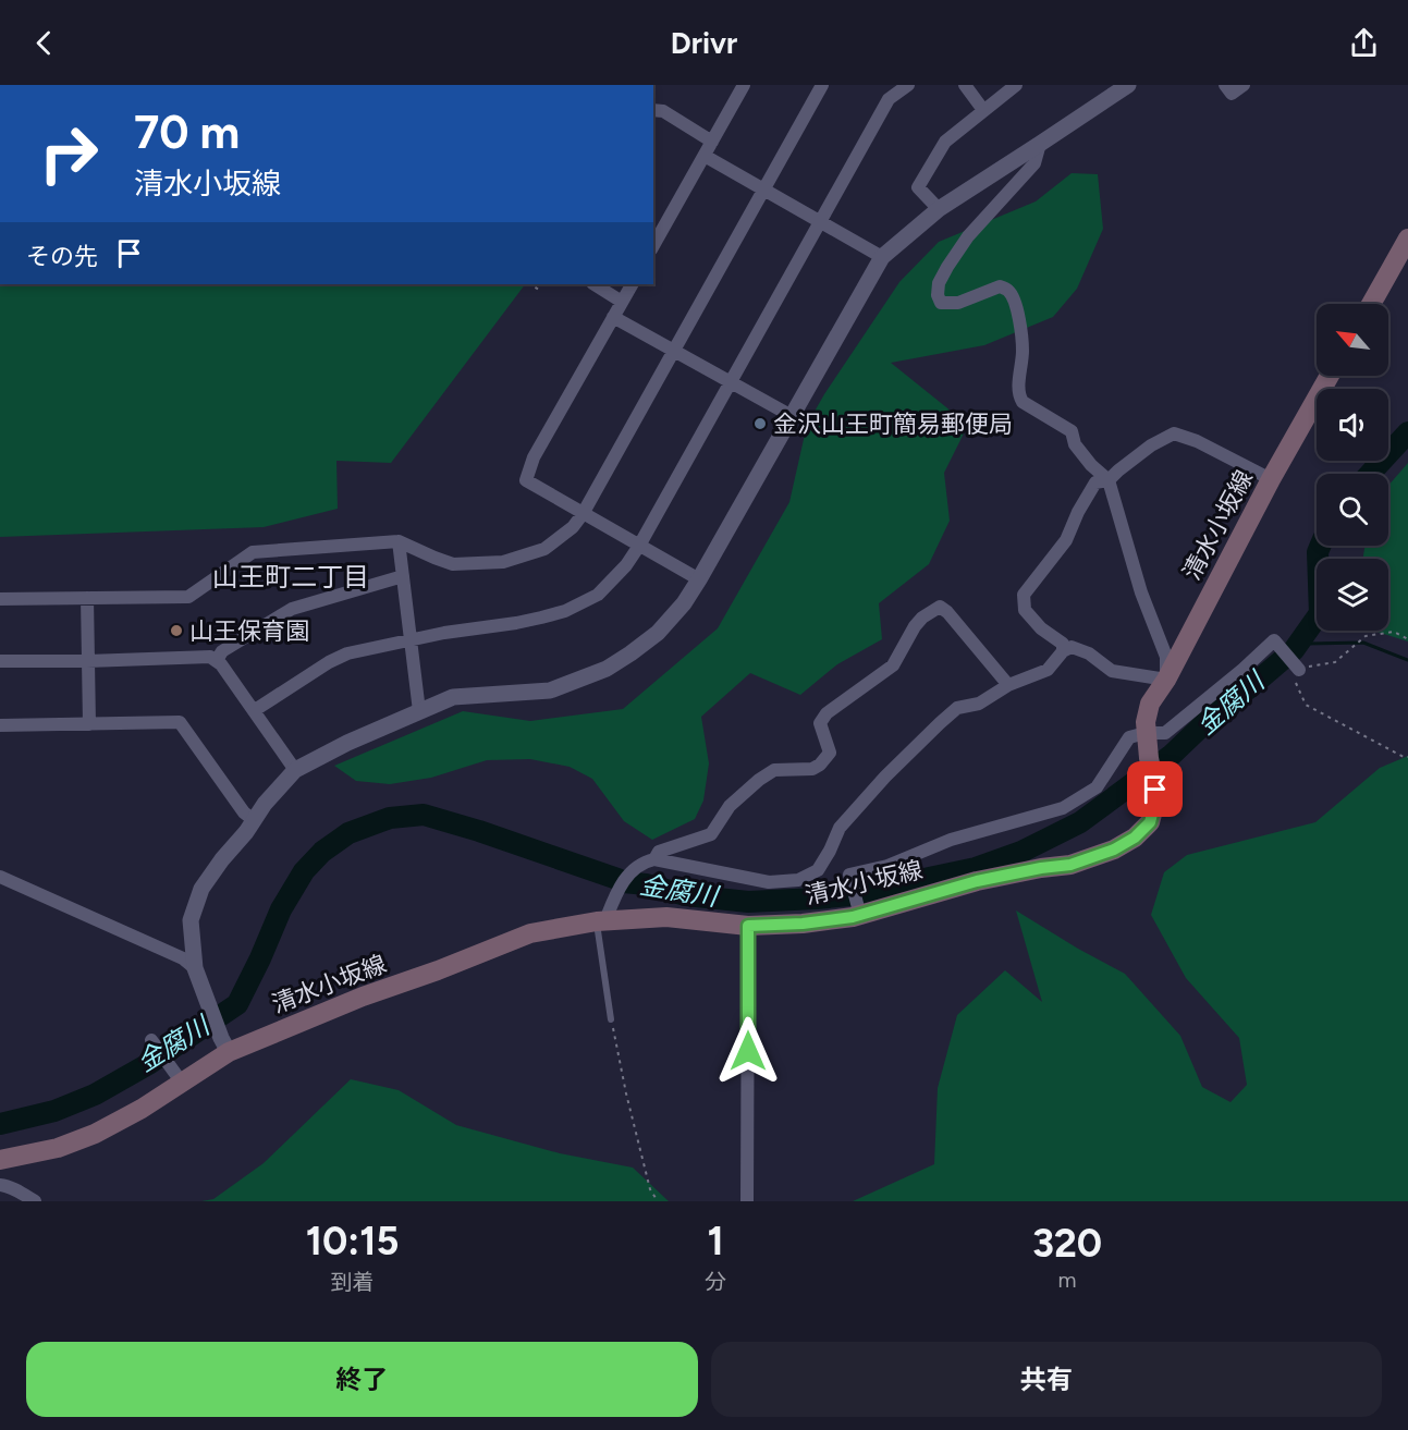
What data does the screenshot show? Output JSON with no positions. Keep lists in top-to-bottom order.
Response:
{
  "streets": {
    "main road": ["清水小坂線"]
  },
  "districts": ["山王町二丁目"],
  "water": ["金腐川"],
  "places": ["金沢山王町簡易郵便局", "山王保育園"],
  "north": "top left",
  "page": {
    "header": "Drivr",
    "turn": ["70 m", "清水小坂線"],
    "then": "その先",
    "eta": [
      "10:15",
      "到着",
      "1",
      "分",
      "320",
      "m"
    ],
    "buttons": ["終了", "共有"]
  }
}
